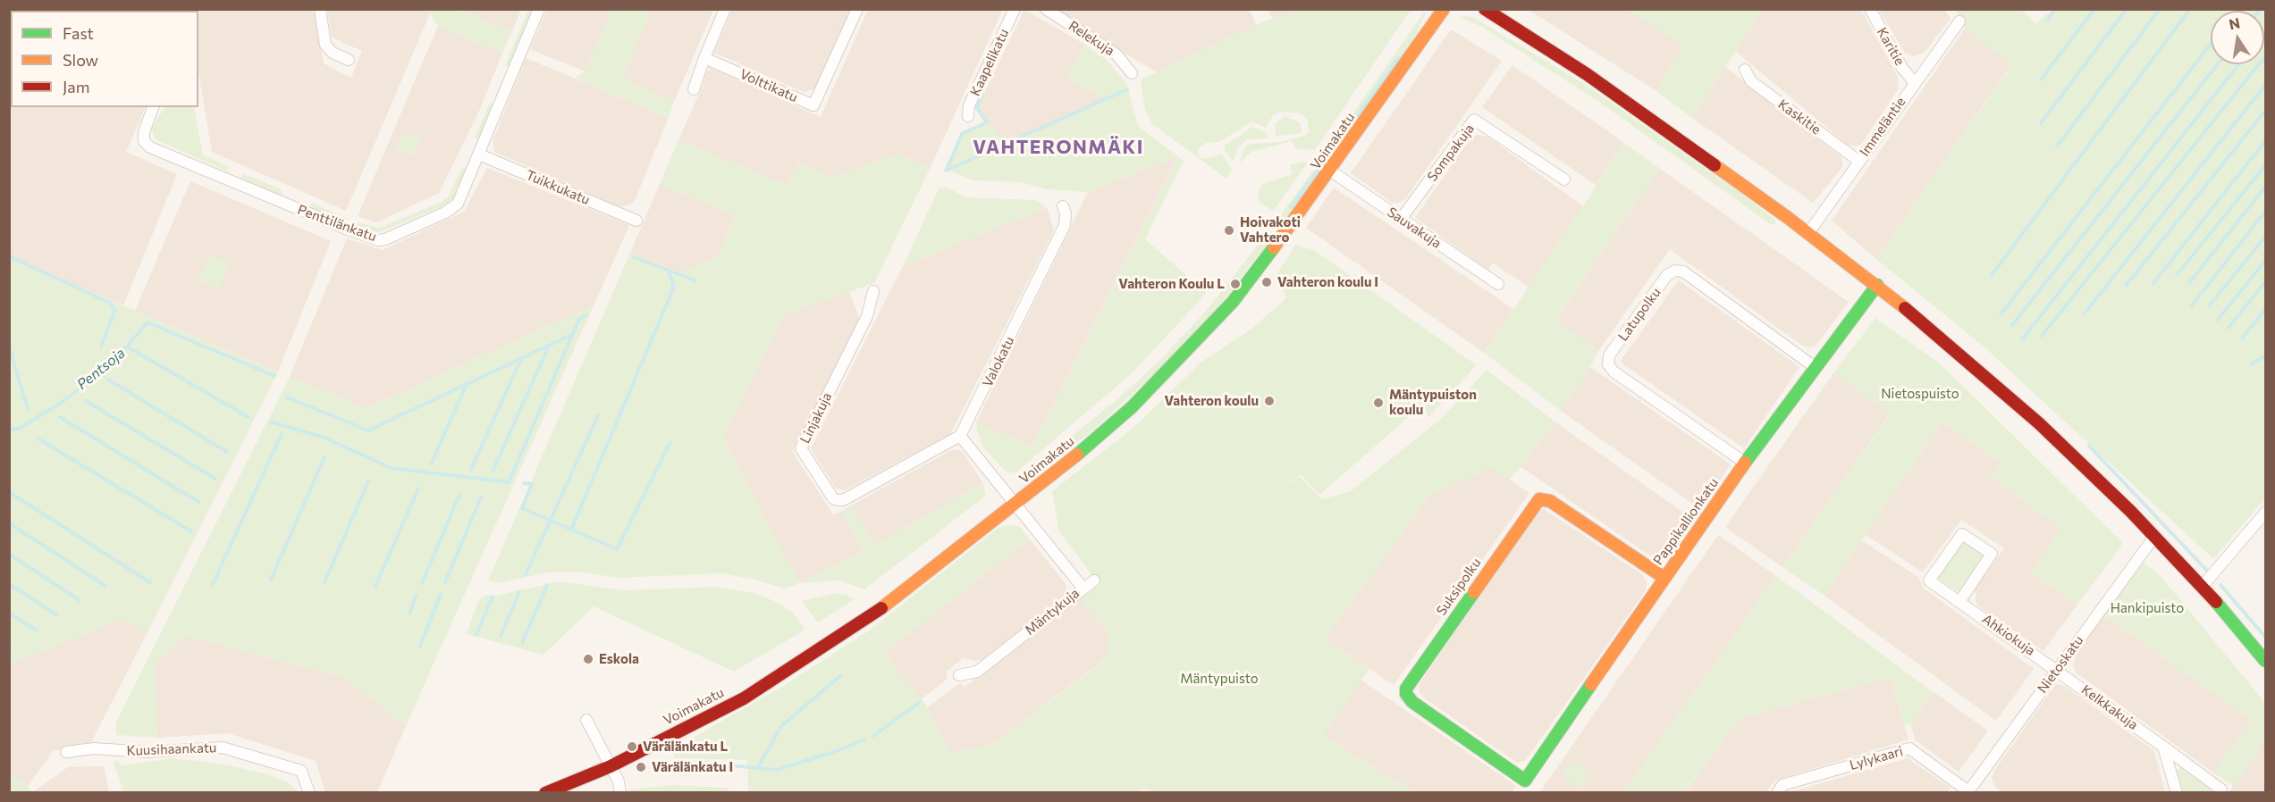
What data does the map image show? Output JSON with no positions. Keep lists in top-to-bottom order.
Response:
{
  "streets": {
    "street": [
      "Relekuja",
      "Karitie",
      "Kaapelikatu",
      "Volttikatu",
      "Kaskitie",
      "Immeläntie",
      "Voimakatu",
      "Sompakuja",
      "Tuikkukatu",
      "Penttilänkatu",
      "Sauvakuja",
      "Latupolku",
      "Valokatu",
      "Linjakuja",
      "Pappikallionkatu",
      "Suksipolku",
      "Mäntykuja",
      "Ahkiokuja",
      "Nietoskatu",
      "Kelkkakuja",
      "Kuusihaankatu",
      "Lylykaari"
    ]
  },
  "crossings": [
    ["Karitie", "Immeläntie"],
    ["Kaskitie", "Immeläntie"],
    ["Voimakatu", "Sauvakuja"],
    ["Voimakatu", "Mäntykuja"],
    ["Sompakuja", "Sauvakuja"],
    ["Tuikkukatu", "Penttilänkatu"],
    ["Latupolku", "Pappikallionkatu"],
    ["Valokatu", "Linjakuja"],
    ["Pappikallionkatu", "Suksipolku"],
    ["Ahkiokuja", "Nietoskatu"],
    ["Ahkiokuja", "Kelkkakuja"],
    ["Nietoskatu", "Kelkkakuja"],
    ["Nietoskatu", "Lylykaari"]
  ],
  "districts": ["VAHTERONMÄKI"],
  "water": ["Pentsoja"],
  "parks": ["Nietospuisto", "Hankipuisto", "Mäntypuisto"],
  "places": [
    "Hoivakoti Vahtero",
    "Vahteron koulu I",
    "Vahteron Koulu L",
    "Vahteron koulu",
    "Mäntypuiston koulu",
    "Eskola",
    "Värälänkatu L",
    "Värälänkatu I"
  ],
  "legend": ["Fast", "Slow", "Jam"],
  "north": "top"
}
